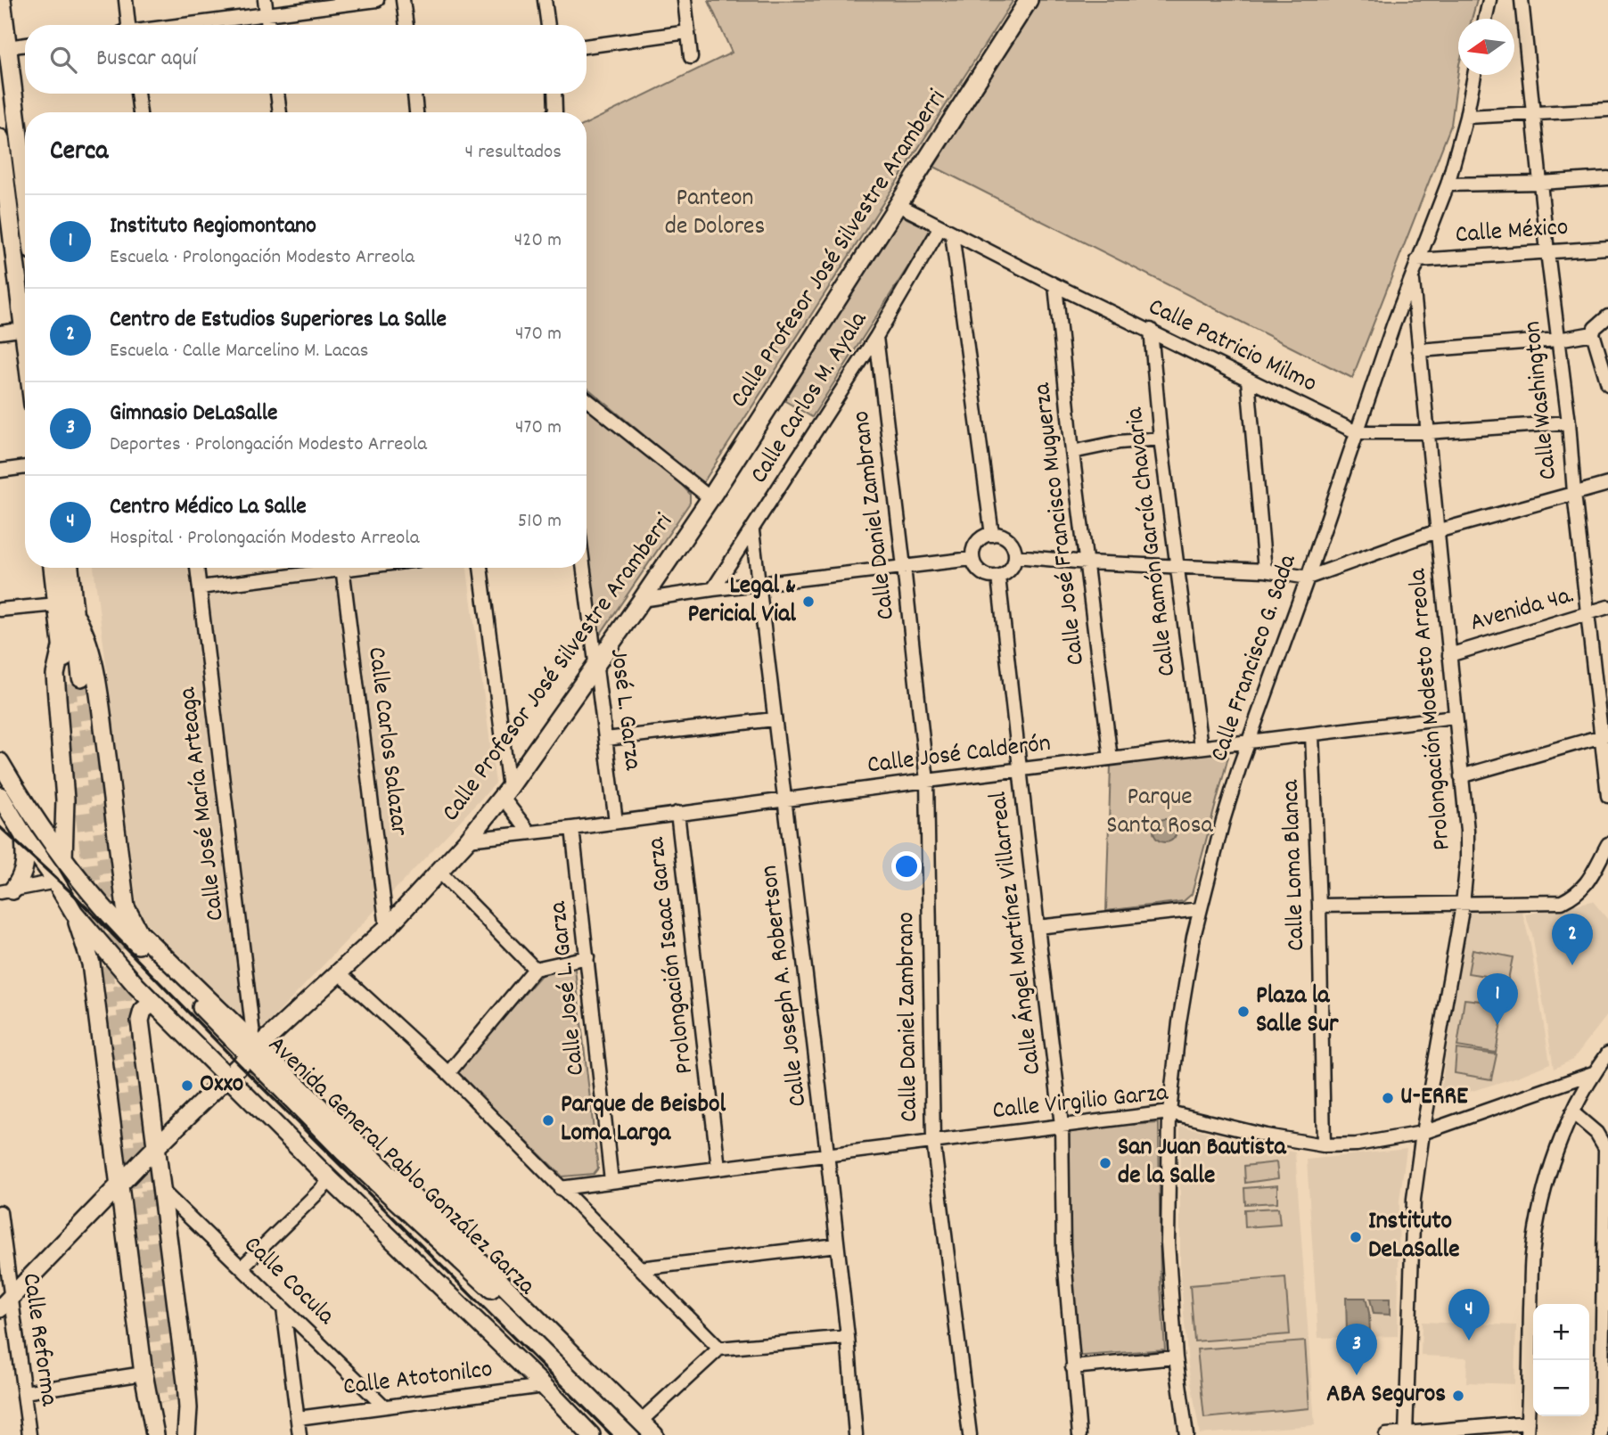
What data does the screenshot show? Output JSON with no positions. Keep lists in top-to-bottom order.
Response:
{
  "streets": {
    "main road": ["Calle Profesor José Silvestre Aramberri", "Avenida General Pablo González Garza"],
    "street": [
      "Calle México",
      "Calle Patricio Milmo",
      "Calle Carlos M. Ayala",
      "Calle Washington",
      "Calle Daniel Zambrano",
      "Calle José Francisco Muguerza",
      "Calle Ramón García Chavaria",
      "Avenida 4a.",
      "Calle Francisco G. Sada",
      "José L. Garza",
      "Prolongación Modesto Arreola",
      "Calle Carlos Salazar",
      "Calle José Calderón",
      "Calle José María Arteaga",
      "Calle Loma Blanca",
      "Calle Ángel Martínez Villarreal",
      "Prolongación Isaac Garza",
      "Calle Joseph A. Robertson",
      "Calle José L. Garza",
      "Calle Virgilio Garza",
      "Calle Cocula",
      "Calle Reforma",
      "Calle Atotonilco"
    ]
  },
  "crossings": [
    ["Calle México", "Calle Washington"],
    ["Calle México", "Calle Francisco G. Sada"],
    ["Calle Profesor José Silvestre Aramberri", "Calle Patricio Milmo"],
    ["Calle Profesor José Silvestre Aramberri", "José L. Garza"],
    ["Calle Profesor José Silvestre Aramberri", "Calle Carlos Salazar"],
    ["Calle Profesor José Silvestre Aramberri", "Calle José Calderón"],
    ["Calle Profesor José Silvestre Aramberri", "Calle José María Arteaga"],
    ["Calle Profesor José Silvestre Aramberri", "Avenida General Pablo González Garza"],
    ["Calle Profesor José Silvestre Aramberri", "Calle Reforma"],
    ["Calle Patricio Milmo", "Calle Carlos M. Ayala"],
    ["Calle Patricio Milmo", "Calle Washington"],
    ["Calle Patricio Milmo", "Calle José Francisco Muguerza"],
    ["Calle Patricio Milmo", "Calle Ramón García Chavaria"],
    ["Calle Patricio Milmo", "Calle Francisco G. Sada"],
    ["Calle Patricio Milmo", "Prolongación Modesto Arreola"],
    ["Calle Carlos M. Ayala", "Calle Daniel Zambrano"],
    ["Calle Carlos M. Ayala", "Calle Joseph A. Robertson"],
    ["Calle Washington", "Avenida 4a."],
    ["Calle Daniel Zambrano", "Calle José Calderón"],
    ["Calle Daniel Zambrano", "Calle Virgilio Garza"],
    ["Calle José Francisco Muguerza", "Calle José Calderón"],
    ["Calle Ramón García Chavaria", "Calle José Calderón"],
    ["Avenida 4a.", "Prolongación Modesto Arreola"],
    ["Calle Francisco G. Sada", "Prolongación Modesto Arreola"],
    ["Calle Francisco G. Sada", "Calle José Calderón"],
    ["Calle Francisco G. Sada", "Calle Virgilio Garza"],
    ["José L. Garza", "Calle José Calderón"],
    ["Prolongación Modesto Arreola", "Calle José Calderón"],
    ["Prolongación Modesto Arreola", "Calle Virgilio Garza"],
    ["Calle José Calderón", "Calle Loma Blanca"],
    ["Calle José Calderón", "Calle Ángel Martínez Villarreal"],
    ["Calle José Calderón", "Prolongación Isaac Garza"],
    ["Calle José Calderón", "Calle Joseph A. Robertson"],
    ["Calle José Calderón", "Calle José L. Garza"],
    ["Calle José María Arteaga", "Avenida General Pablo González Garza"],
    ["Calle Loma Blanca", "Calle Virgilio Garza"],
    ["Calle Ángel Martínez Villarreal", "Calle Virgilio Garza"],
    ["Prolongación Isaac Garza", "Calle Virgilio Garza"],
    ["Calle Joseph A. Robertson", "Calle Virgilio Garza"],
    ["Calle José L. Garza", "Calle Virgilio Garza"],
    ["Calle Cocula", "Calle Atotonilco"]
  ],
  "parks": ["Panteon de Dolores", "Parque Santa Rosa"],
  "places": [
    "Legal & Pericial Vial",
    "Plaza la Salle Sur",
    "Oxxo",
    "U-ERRE",
    "Parque de Beisbol Loma Larga",
    "San Juan Bautista de la Salle",
    "Instituto DeLaSalle",
    "ABA Seguros"
  ],
  "north": "left",
  "page": {
    "search": "Buscar aquí",
    "heading": ["Cerca", "4 resultados"],
    "list": [
      {
        "mark": "1",
        "name": "Instituto Regiomontano",
        "note": "Escuela · Prolongación Modesto Arreola",
        "value": "420 m"
      },
      {
        "mark": "2",
        "name": "Centro de Estudios Superiores La Salle",
        "note": "Escuela · Calle Marcelino M. Lacas",
        "value": "470 m"
      },
      {
        "mark": "3",
        "name": "Gimnasio DeLaSalle",
        "note": "Deportes · Prolongación Modesto Arreola",
        "value": "470 m"
      },
      {
        "mark": "4",
        "name": "Centro Médico La Salle",
        "note": "Hospital · Prolongación Modesto Arreola",
        "value": "510 m"
      }
    ],
    "pins": [
      "2",
      "1",
      "4",
      "3"
    ],
    "map_buttons": ["+", "−"]
  }
}
